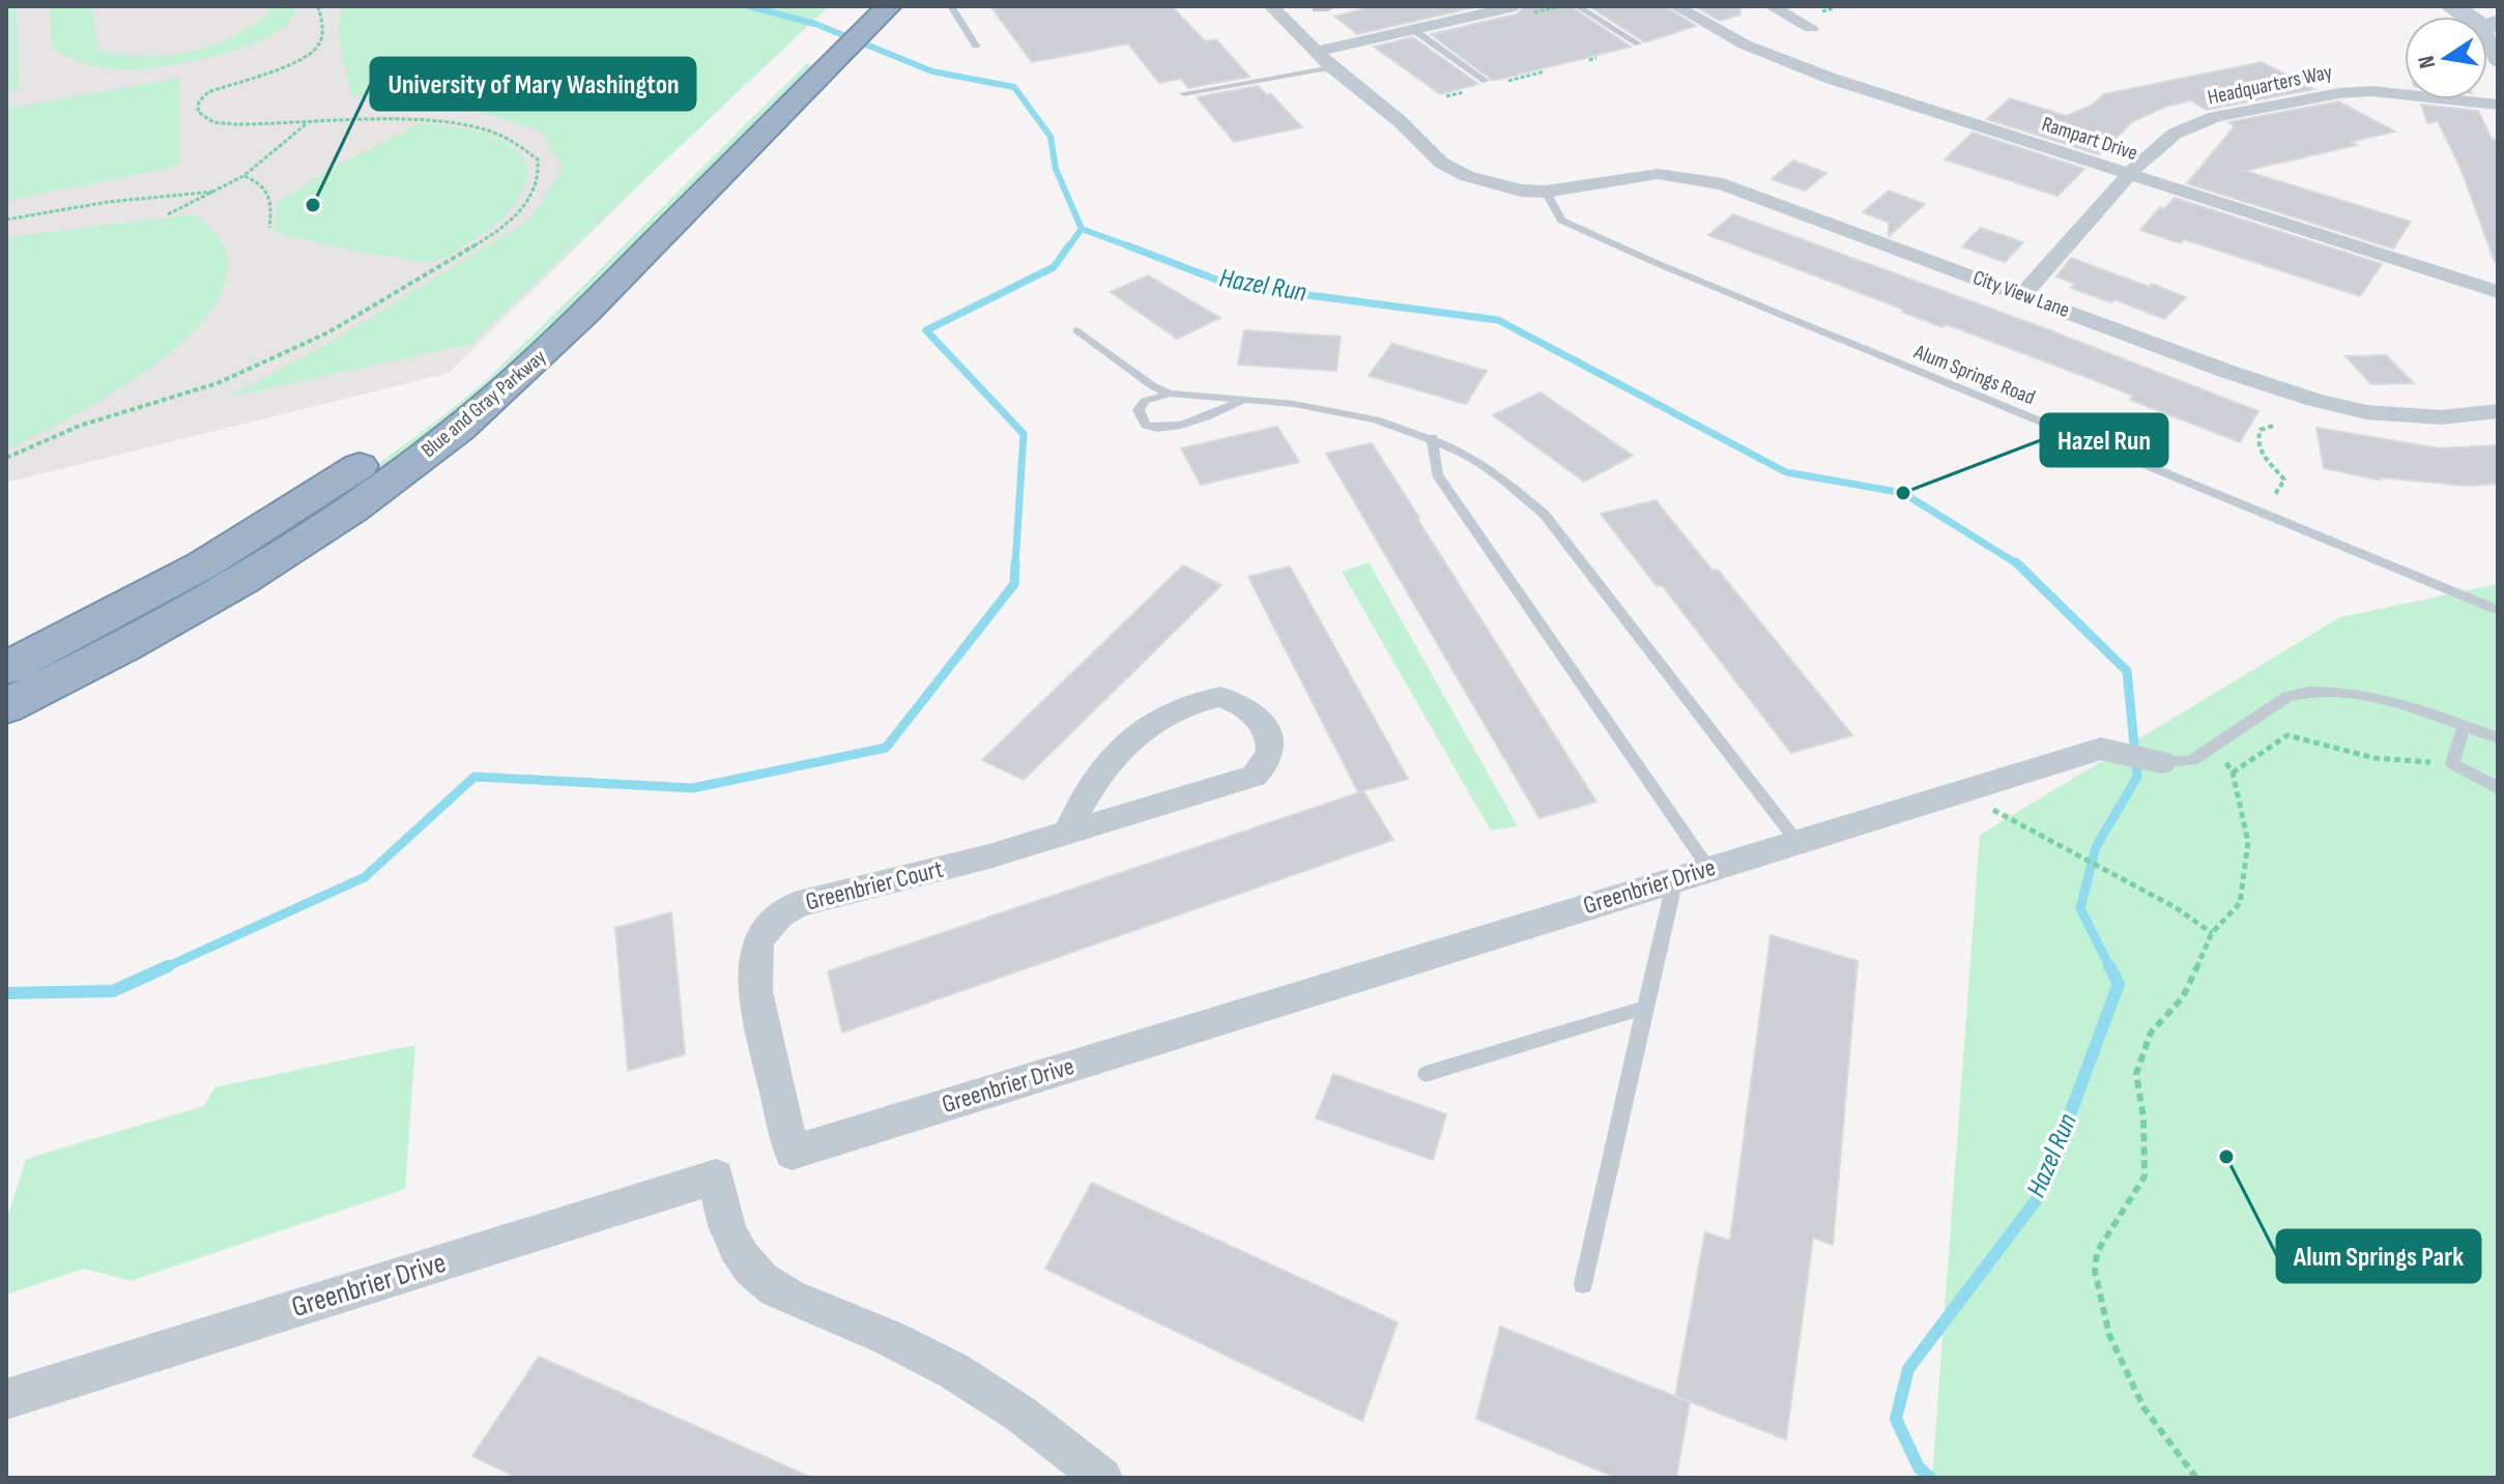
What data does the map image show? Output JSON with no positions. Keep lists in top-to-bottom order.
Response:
{
  "streets": {
    "highway": ["Blue and Gray Parkway"],
    "street": [
      "Headquarters Way",
      "Rampart Drive",
      "City View Lane",
      "Greenbrier Court",
      "Greenbrier Drive"
    ],
    "lane": ["Alum Springs Road"]
  },
  "crossings": [
    ["Headquarters Way", "Rampart Drive"],
    ["Headquarters Way", "City View Lane"],
    ["City View Lane", "Alum Springs Road"],
    ["Greenbrier Court", "Greenbrier Drive"]
  ],
  "water": ["Hazel Run"],
  "places": ["University of Mary Washington", "Hazel Run", "Alum Springs Park"],
  "north": "left"
}
